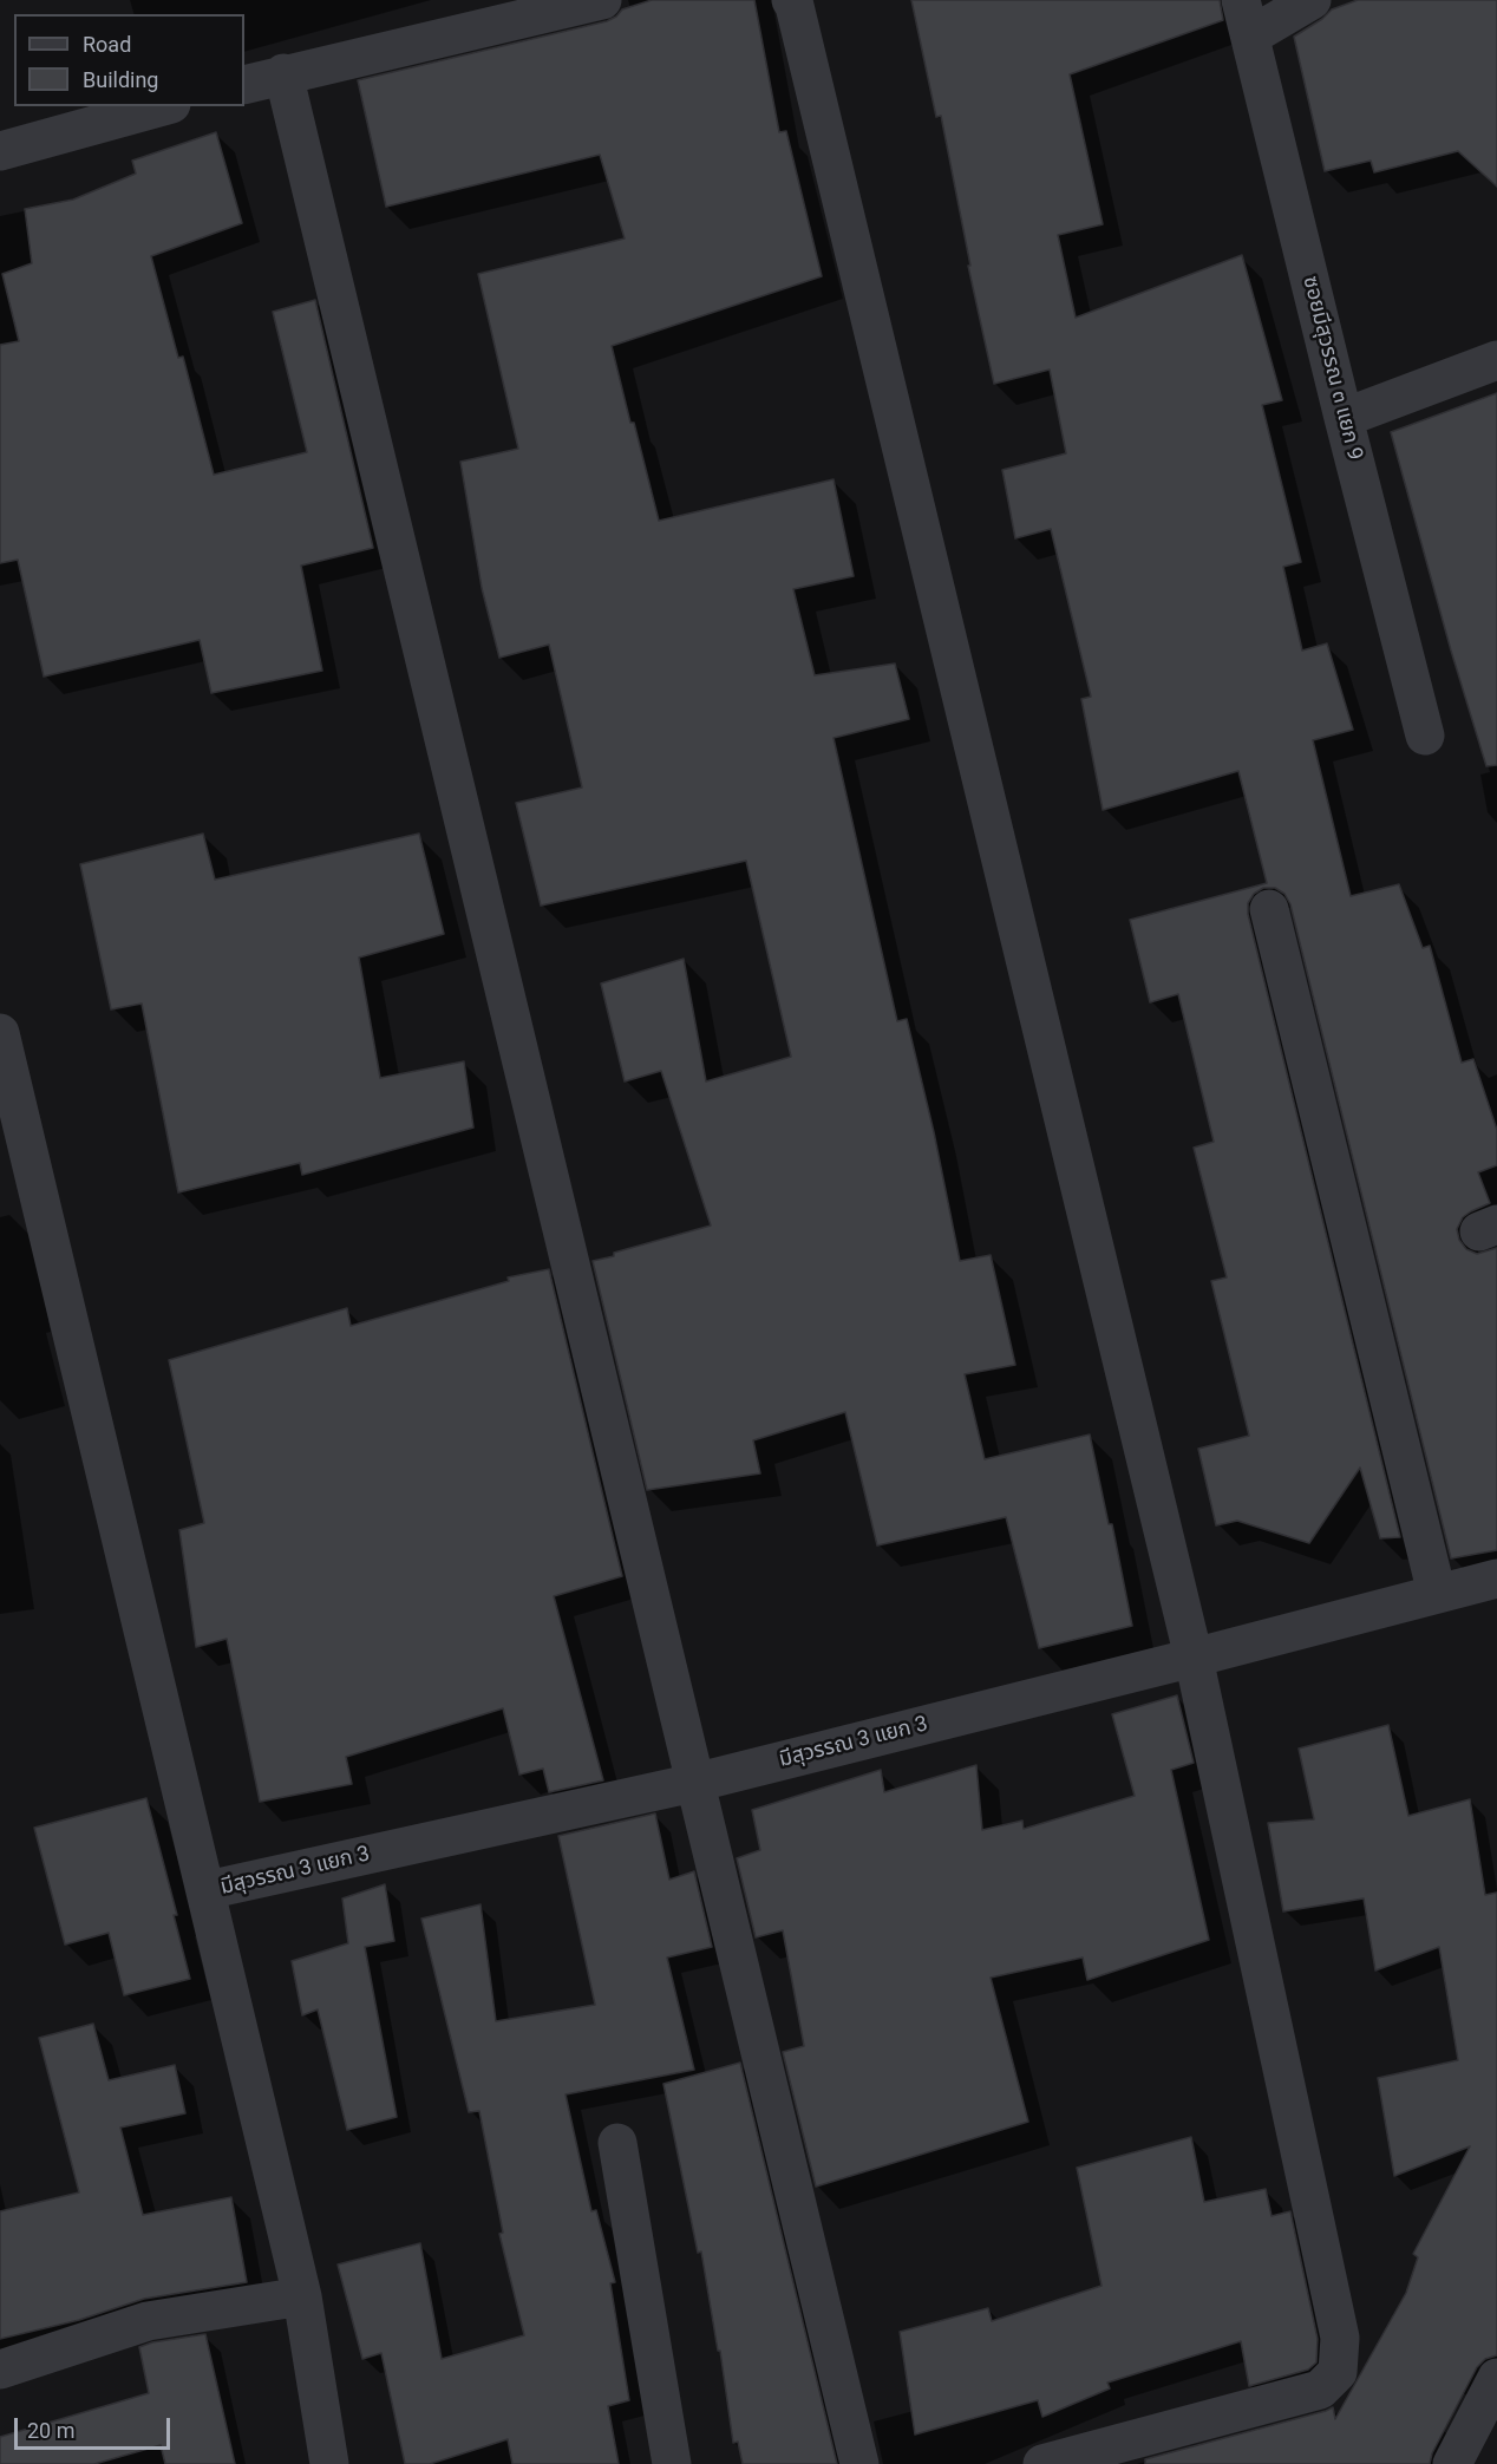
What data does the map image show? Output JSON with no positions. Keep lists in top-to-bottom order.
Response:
{
  "streets": {
    "street": ["ซอยมีสุวรรณ ๓ แยก 9", "มีสุวรรณ 3 แยก 3"]
  },
  "legend": ["Road", "Building"],
  "scale_bar": "20 m"
}
